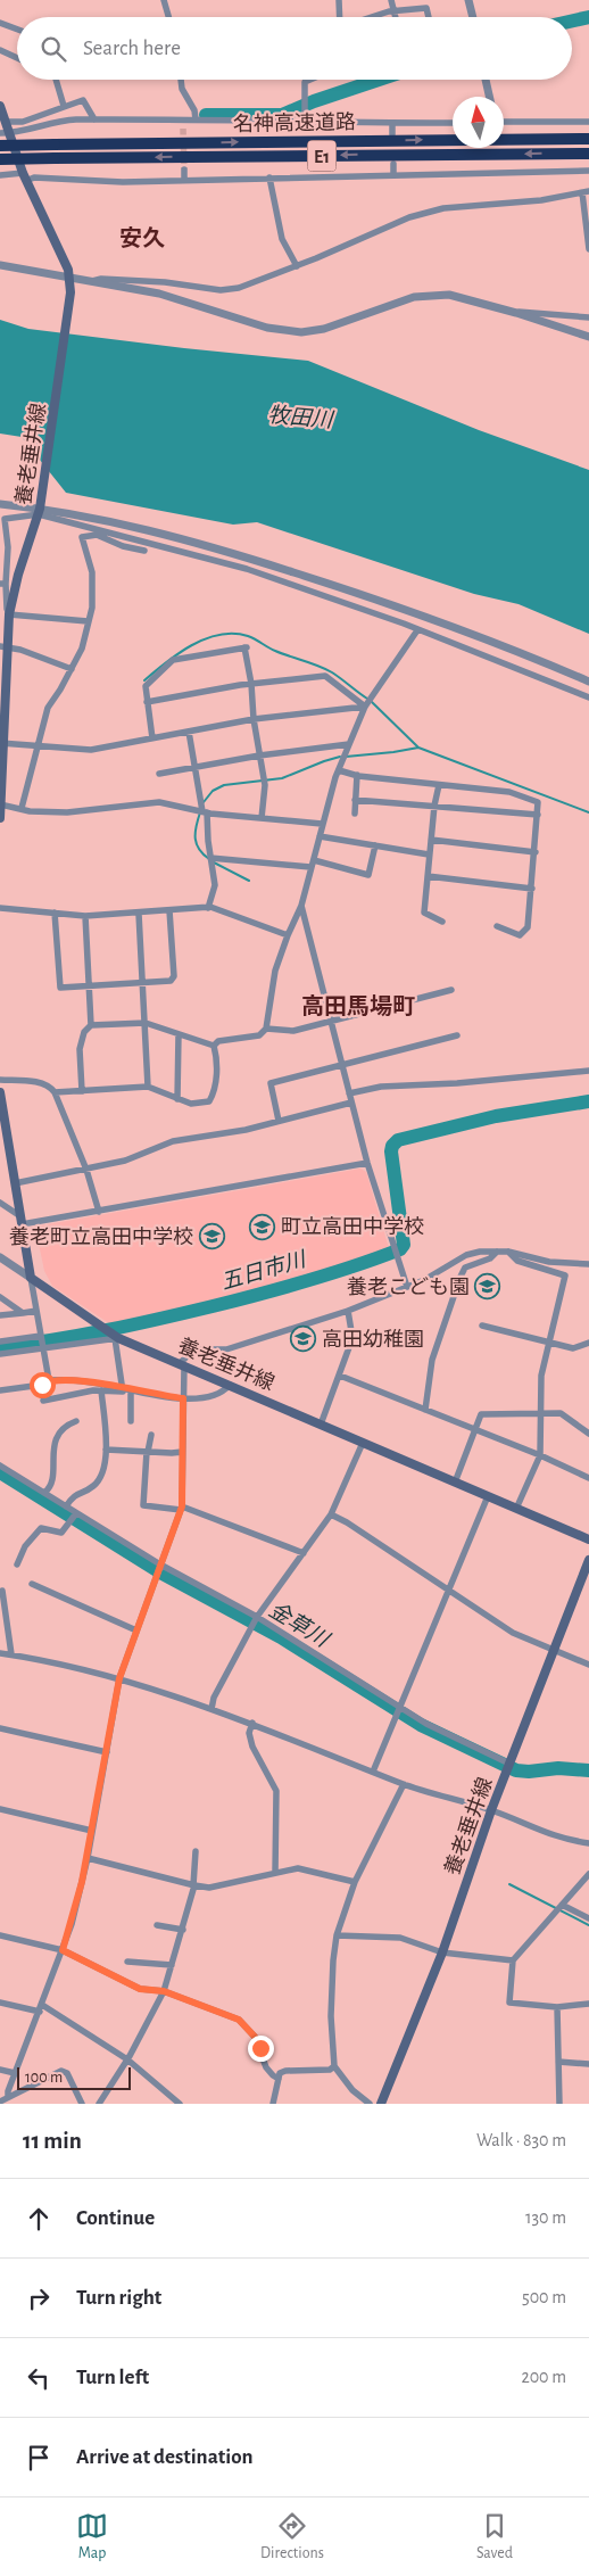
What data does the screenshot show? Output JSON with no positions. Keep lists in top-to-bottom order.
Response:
{
  "streets": {
    "highway": ["名神高速道路", "E1"],
    "main road": ["養老垂井線"]
  },
  "districts": ["安久", "高田馬場町"],
  "water": ["牧田川", "五日市川", "金草川"],
  "places": {
    "school or university": [
      "町立高田中学校",
      "養老町立高田中学校",
      "養老こども園",
      "高田幼稚園"
    ]
  },
  "scale_bar": "100 m",
  "north": "top",
  "page": {
    "search": "Search here",
    "scale": "100 m",
    "heading": ["11 min", "Walk · 830 m"],
    "list": [
      ["Continue", "130 m"],
      ["Turn right", "500 m"],
      ["Turn left", "200 m"],
      "Arrive at destination"
    ],
    "nav": ["Map", "Directions", "Saved"]
  }
}
